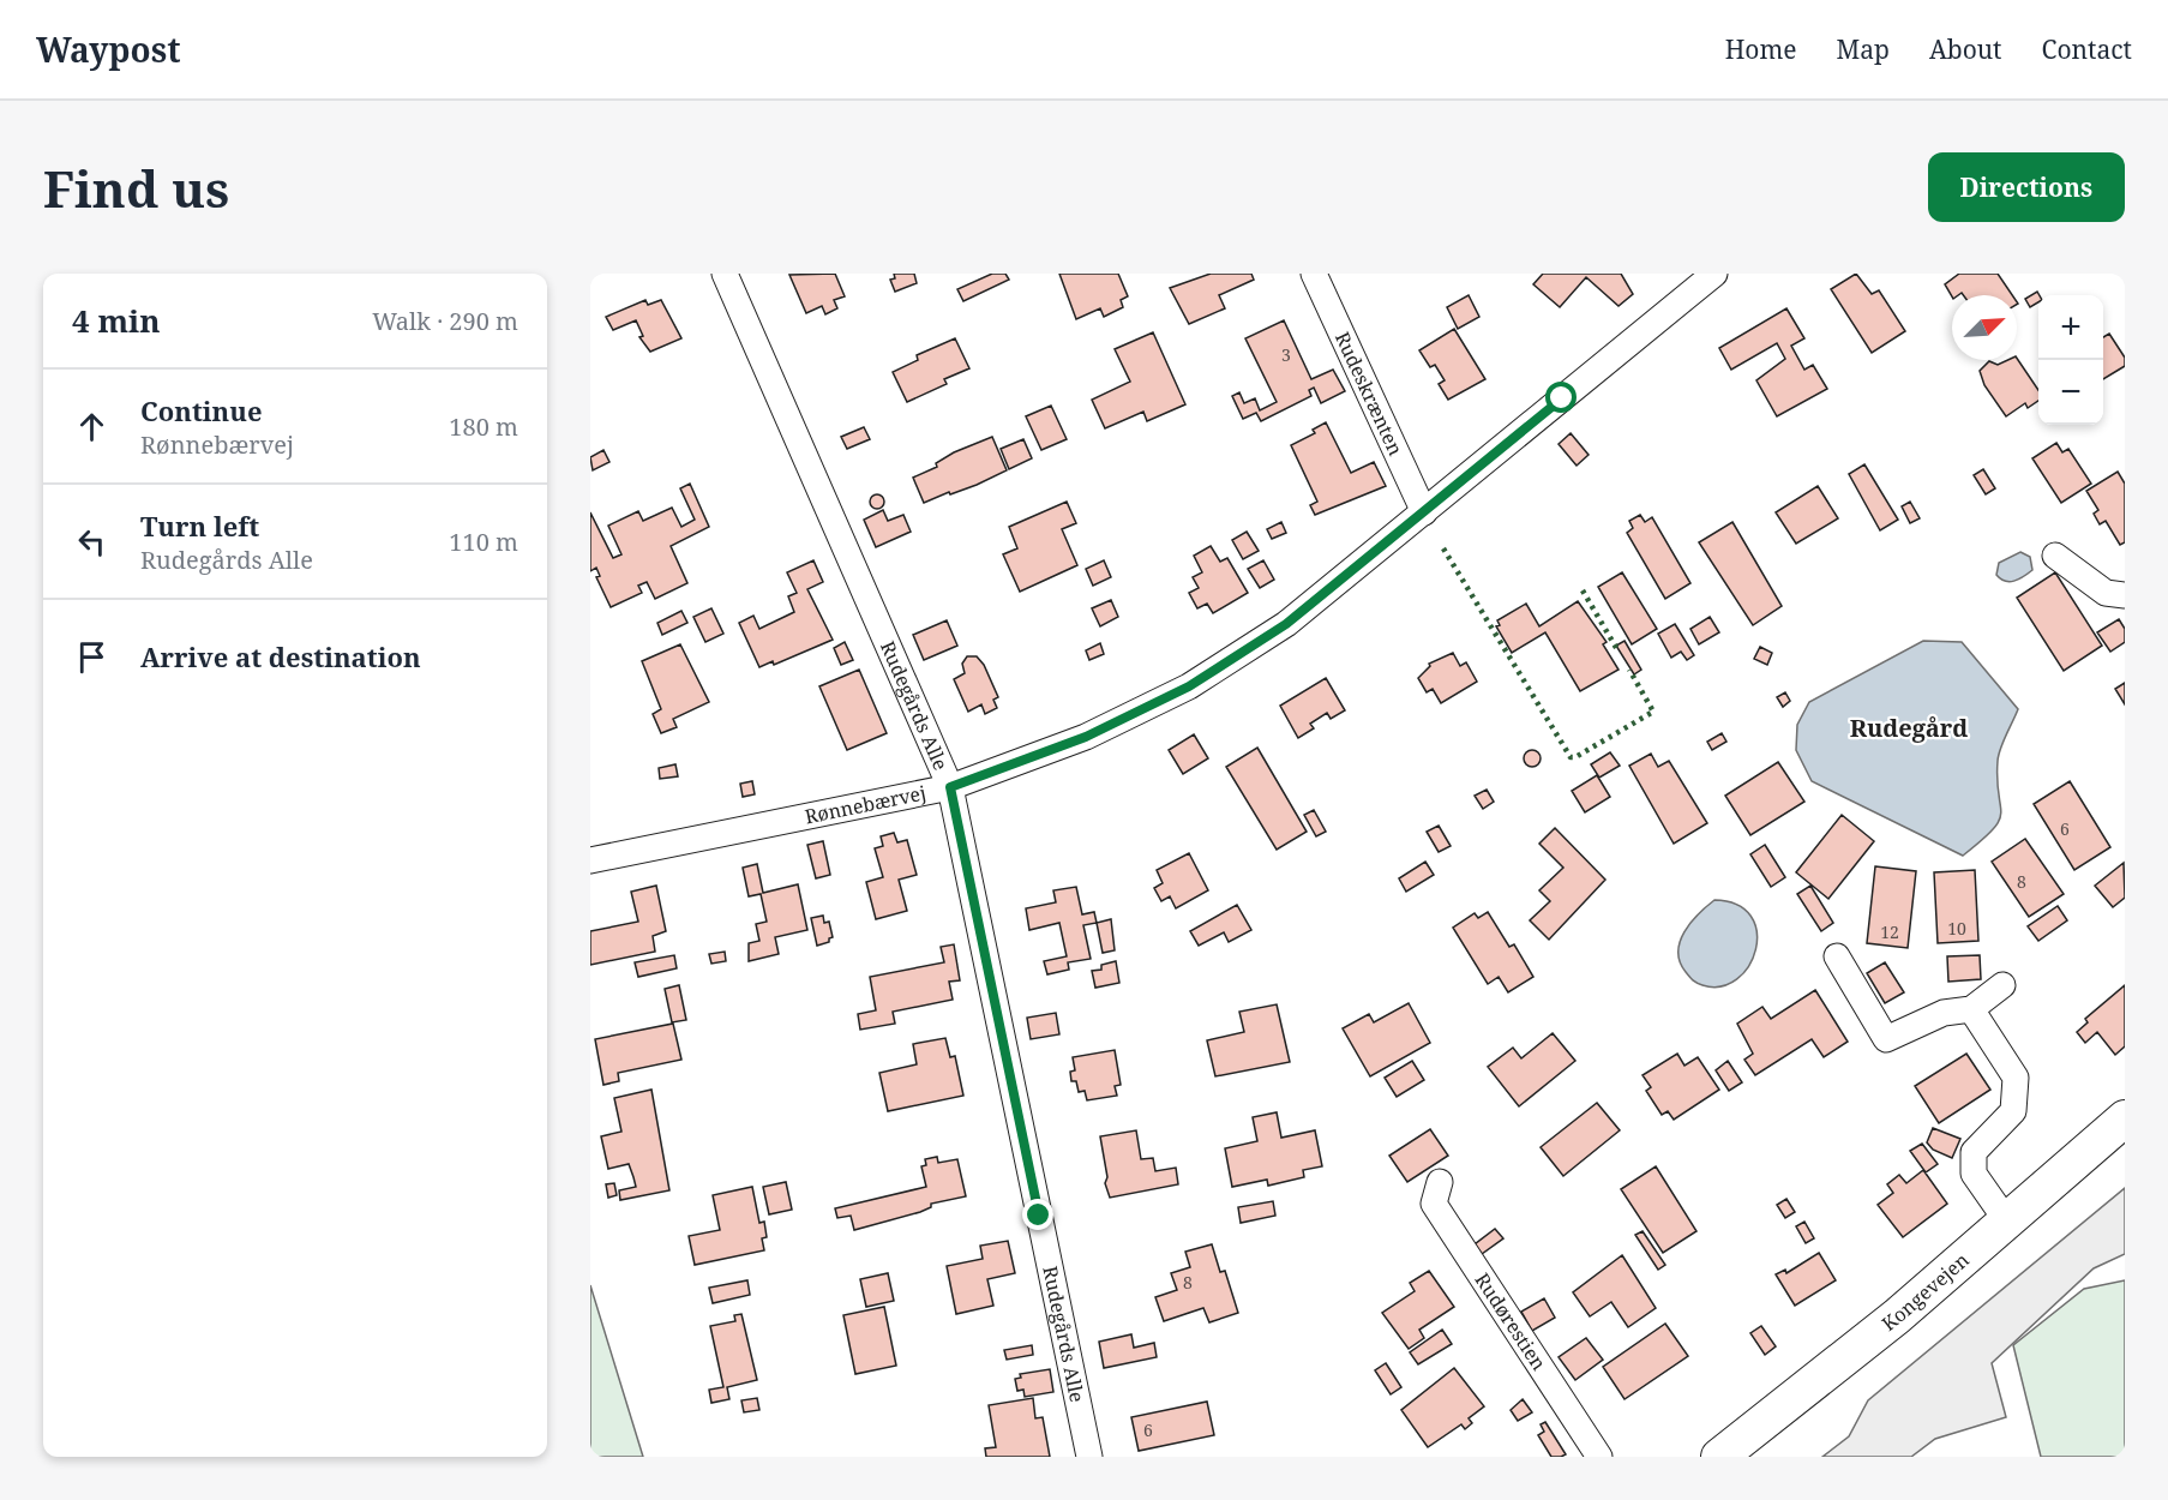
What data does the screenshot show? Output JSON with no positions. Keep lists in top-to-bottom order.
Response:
{
  "streets": {
    "main road": ["Kongevejen"],
    "street": [
      "Rudeskrænten",
      "Rudegårds Alle",
      "Rønnebærvej",
      "Rudørestien"
    ]
  },
  "crossings": [
    ["Rudeskrænten", "Rønnebærvej"],
    ["Rudegårds Alle", "Rønnebærvej"]
  ],
  "districts": ["Rudegård"],
  "house_numbers": [
    "3",
    "6",
    "8",
    "10",
    "12",
    "8",
    "6"
  ],
  "north": "top right",
  "page": {
    "header": "Waypost",
    "nav": [
      "Home",
      "Map",
      "About",
      "Contact"
    ],
    "buttons": "Directions",
    "title": "Find us",
    "heading": ["4 min", "Walk · 290 m"],
    "map_buttons": ["+", "−"],
    "list": [
      ["Continue", "Rønnebærvej", "180 m"],
      ["Turn left", "Rudegårds Alle", "110 m"],
      "Arrive at destination"
    ]
  }
}
